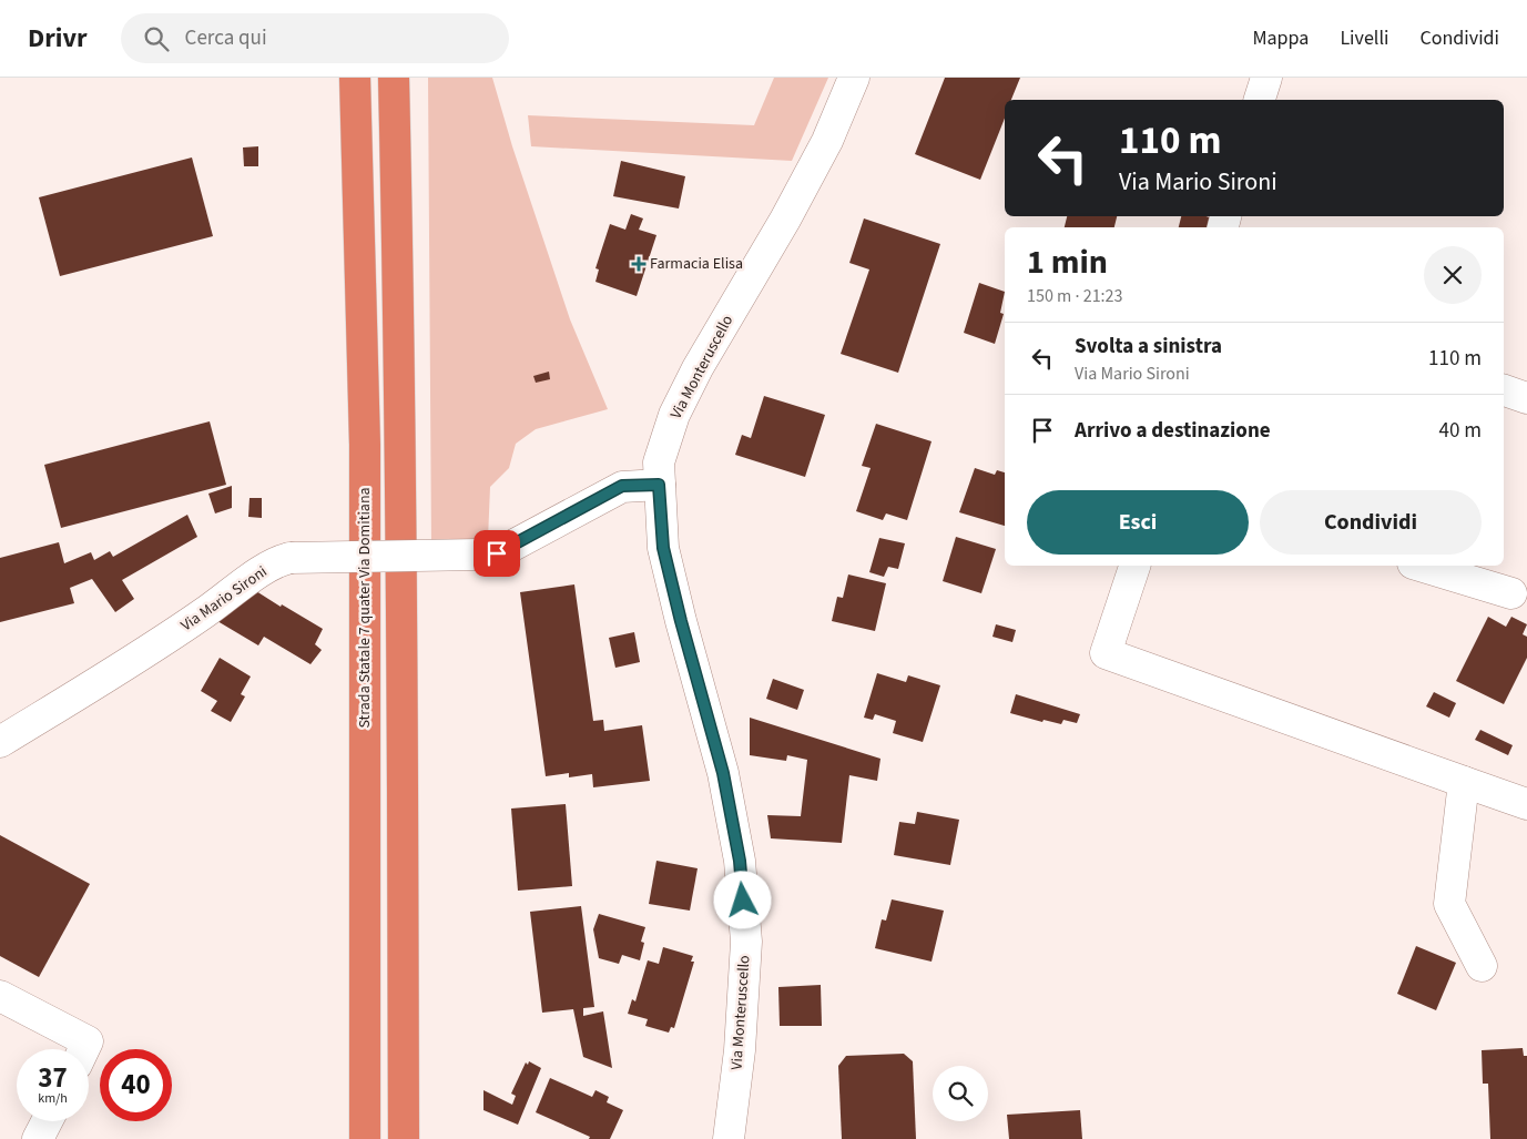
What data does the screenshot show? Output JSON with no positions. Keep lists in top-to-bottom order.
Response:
{
  "streets": {
    "highway": ["Strada Statale 7 quater Via Domitiana"],
    "street": ["Via Monteruscello", "Via Mario Sironi"]
  },
  "crossings": [
    ["Via Monteruscello", "Via Mario Sironi"]
  ],
  "places": {
    "health": ["Farmacia Elisa"]
  },
  "page": {
    "header": "Drivr",
    "search": "Cerca qui",
    "nav": ["Mappa", "Livelli", "Condividi"],
    "turn": ["110 m", "Via Mario Sironi"],
    "heading": ["1 min", "150 m · 21:23"],
    "list": [
      {
        "name": "Svolta a sinistra",
        "note": "Via Mario Sironi",
        "value": "110 m"
      },
      {
        "name": "Arrivo a destinazione",
        "value": "40 m"
      }
    ],
    "buttons": ["Esci", "Condividi"],
    "speed": "37 km/h",
    "limit": "40"
  }
}
